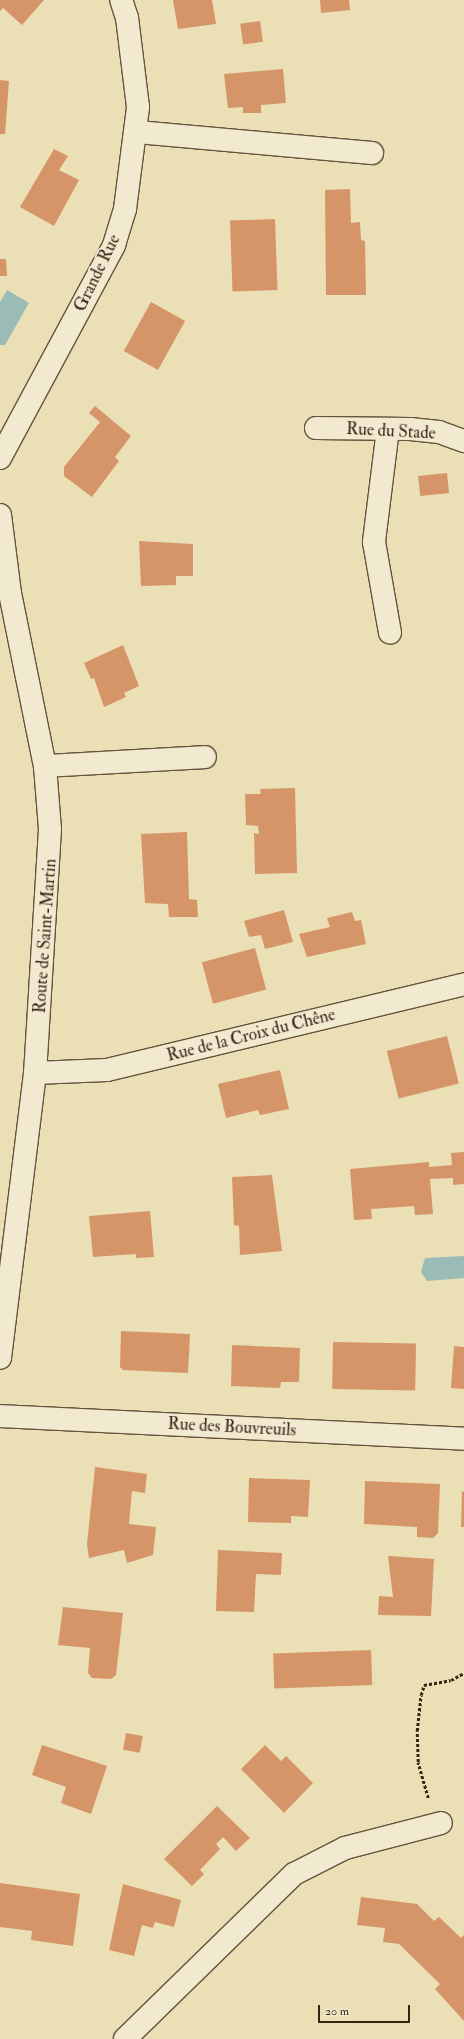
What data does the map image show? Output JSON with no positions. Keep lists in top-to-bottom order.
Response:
{
  "streets": {
    "street": [
      "Grande Rue",
      "Rue du Stade",
      "Route de Saint-Martin",
      "Rue de la Croix du Chêne",
      "Rue des Bouvreuils"
    ]
  },
  "crossings": [
    ["Route de Saint-Martin", "Rue de la Croix du Chêne"]
  ],
  "scale_bar": "20 m"
}
